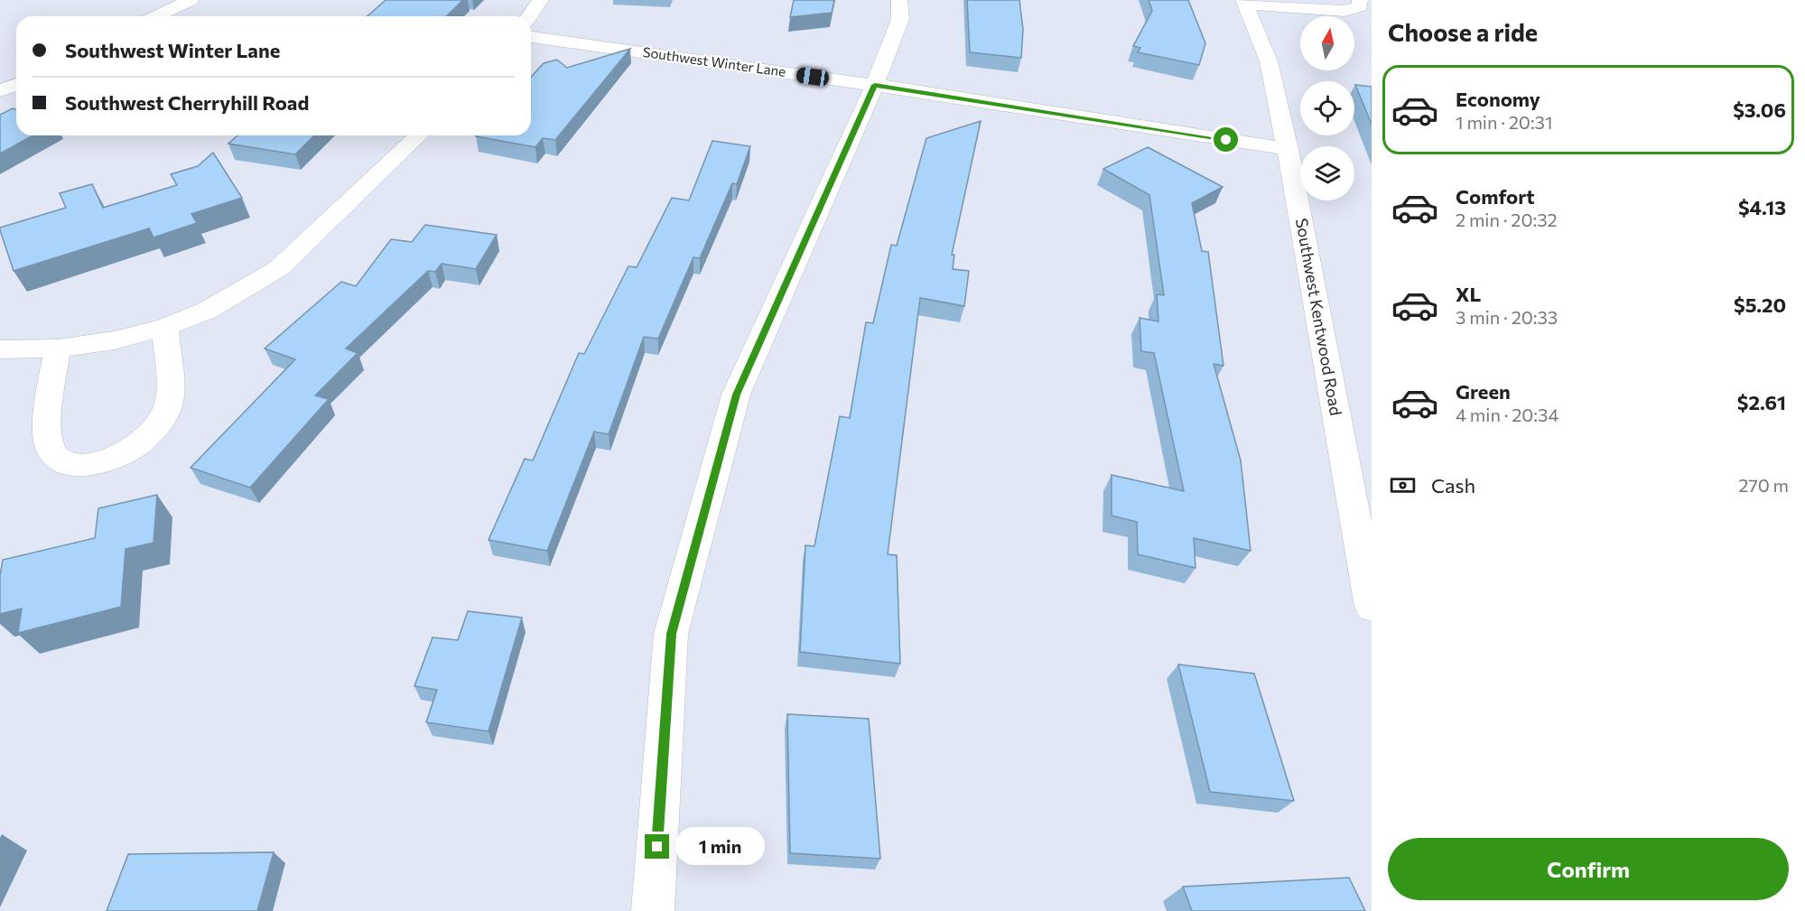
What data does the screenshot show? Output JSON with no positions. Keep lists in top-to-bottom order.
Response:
{
  "streets": {
    "street": ["Southwest Winter Lane", "Southwest Kentwood Road"]
  },
  "crossings": [
    ["Southwest Winter Lane", "Southwest Kentwood Road"]
  ],
  "north": "top",
  "page": {
    "heading": "Choose a ride",
    "banner": ["Southwest Winter Lane", "Southwest Cherryhill Road"],
    "list": [
      {
        "name": "Economy",
        "note": "1 min · 20:31",
        "value": "$3.06"
      },
      {
        "name": "Comfort",
        "note": "2 min · 20:32",
        "value": "$4.13"
      },
      {
        "name": "XL",
        "note": "3 min · 20:33",
        "value": "$5.20"
      },
      {
        "name": "Green",
        "note": "4 min · 20:34",
        "value": "$2.61"
      }
    ],
    "pay": ["Cash", "270 m"],
    "bubble": "1 min",
    "buttons": "Confirm"
  }
}
